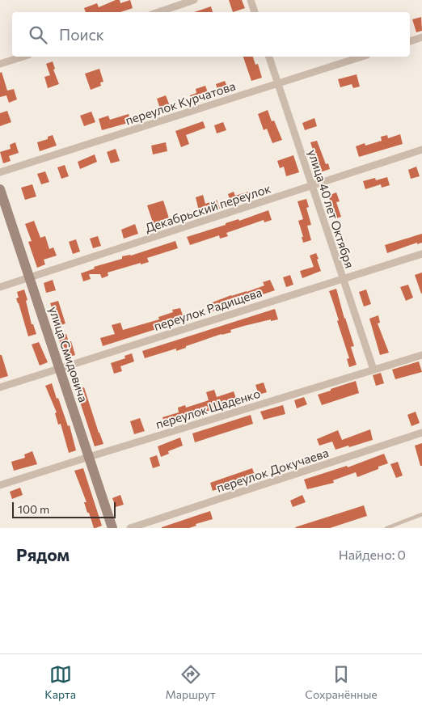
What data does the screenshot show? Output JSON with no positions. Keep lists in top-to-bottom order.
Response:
{
  "streets": {
    "street": [
      "переулок Курчатова",
      "Декабрьский переулок",
      "улица 40 лет Октября",
      "переулок Радищева",
      "улица Смидовича",
      "переулок Щаденко",
      "переулок Докучаева"
    ]
  },
  "crossings": [
    ["переулок Курчатова", "улица 40 лет Октября"],
    ["Декабрьский переулок", "улица 40 лет Октября"],
    ["Декабрьский переулок", "улица Смидовича"],
    ["улица 40 лет Октября", "переулок Радищева"],
    ["улица 40 лет Октября", "переулок Щаденко"],
    ["переулок Радищева", "улица Смидовича"],
    ["улица Смидовича", "переулок Щаденко"]
  ],
  "scale_bar": "100 m",
  "page": {
    "search": "Поиск",
    "scale": "100 m",
    "heading": ["Рядом", "Найдено: 0"],
    "nav": ["Карта", "Маршрут", "Сохранённые"]
  }
}
